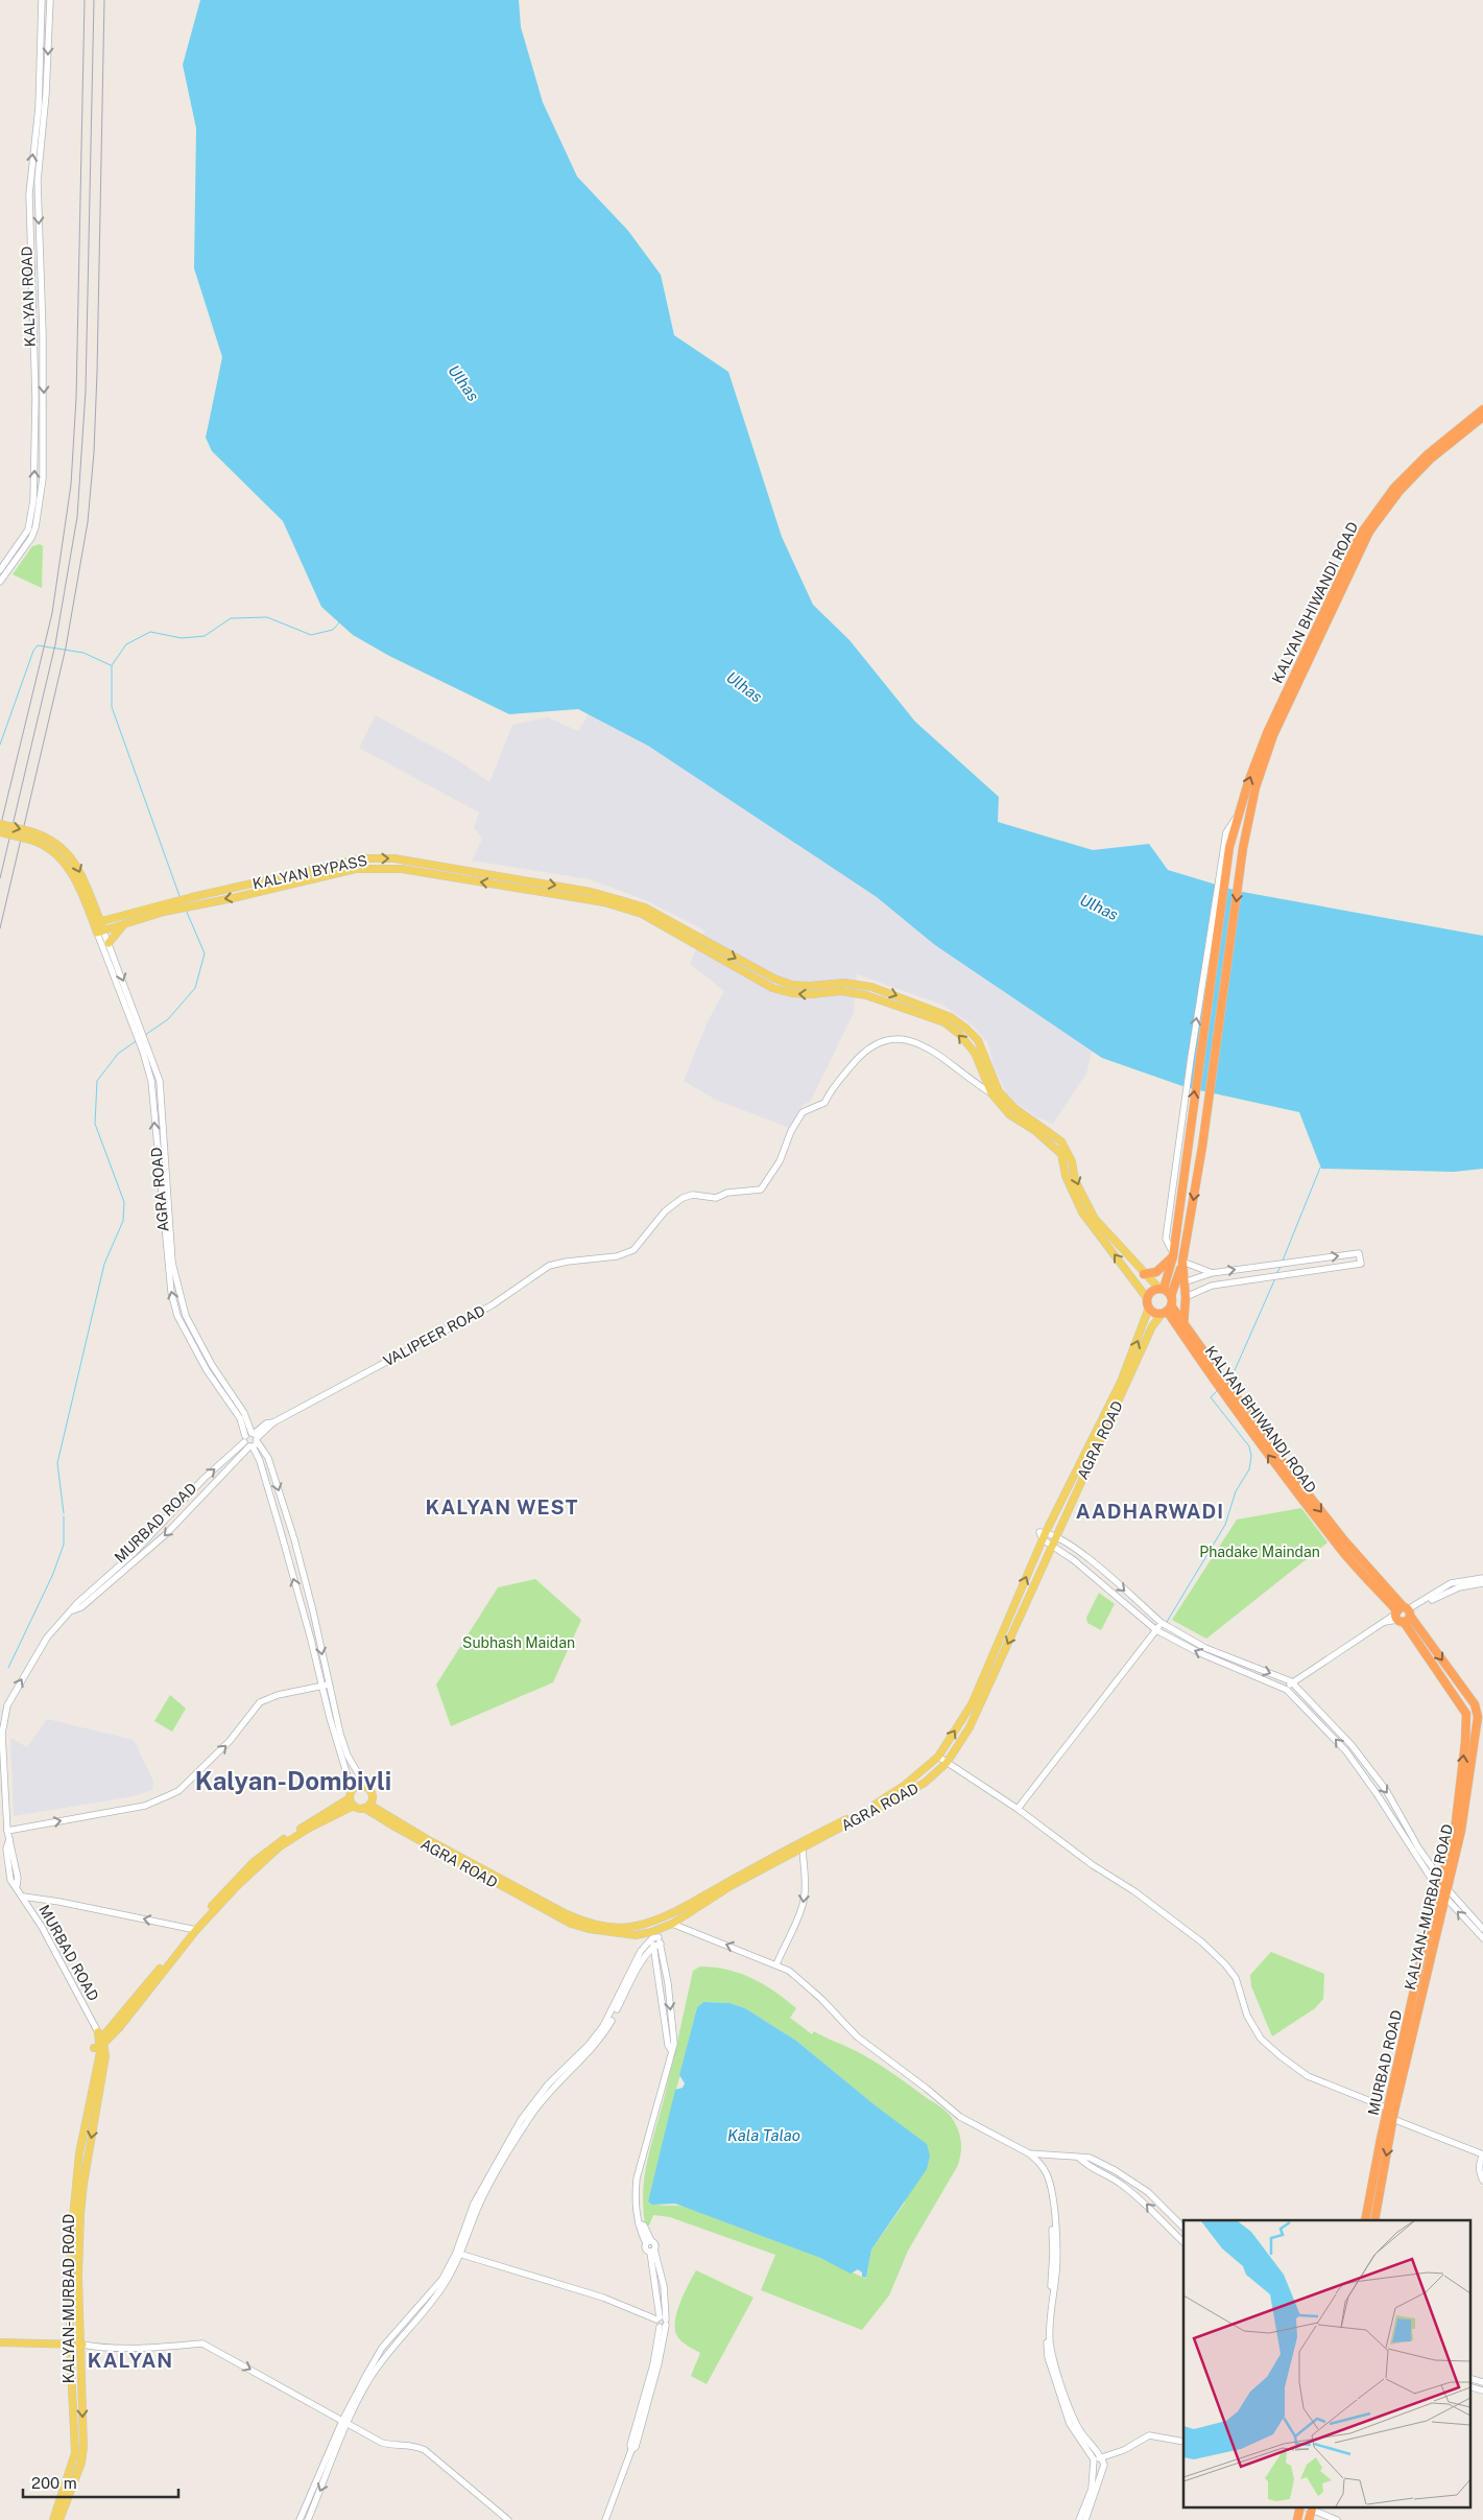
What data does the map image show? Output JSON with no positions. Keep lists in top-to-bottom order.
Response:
{
  "streets": {
    "highway": ["KALYAN BHIWANDI ROAD", "MURBAD ROAD", "KALYAN-MURBAD ROAD"],
    "main road": [
      "KALYAN ROAD",
      "KALYAN BYPASS",
      "AGRA ROAD",
      "VALIPEER ROAD"
    ]
  },
  "crossings": [
    ["KALYAN BHIWANDI ROAD", "AGRA ROAD"],
    ["KALYAN BHIWANDI ROAD", "MURBAD ROAD"],
    ["KALYAN BHIWANDI ROAD", "KALYAN-MURBAD ROAD"],
    ["KALYAN BYPASS", "AGRA ROAD"],
    ["AGRA ROAD", "VALIPEER ROAD"],
    ["AGRA ROAD", "MURBAD ROAD"],
    ["VALIPEER ROAD", "MURBAD ROAD"],
    ["MURBAD ROAD", "KALYAN-MURBAD ROAD"]
  ],
  "one_way": ["KALYAN-MURBAD ROAD"],
  "districts": [
    "KALYAN WEST",
    "AADHARWADI",
    "Kalyan-Dombivli",
    "KALYAN"
  ],
  "water": ["Ulhas", "Kala Talao"],
  "parks": ["Phadake Maindan", "Subhash Maidan"],
  "scale_bar": "200 m"
}
